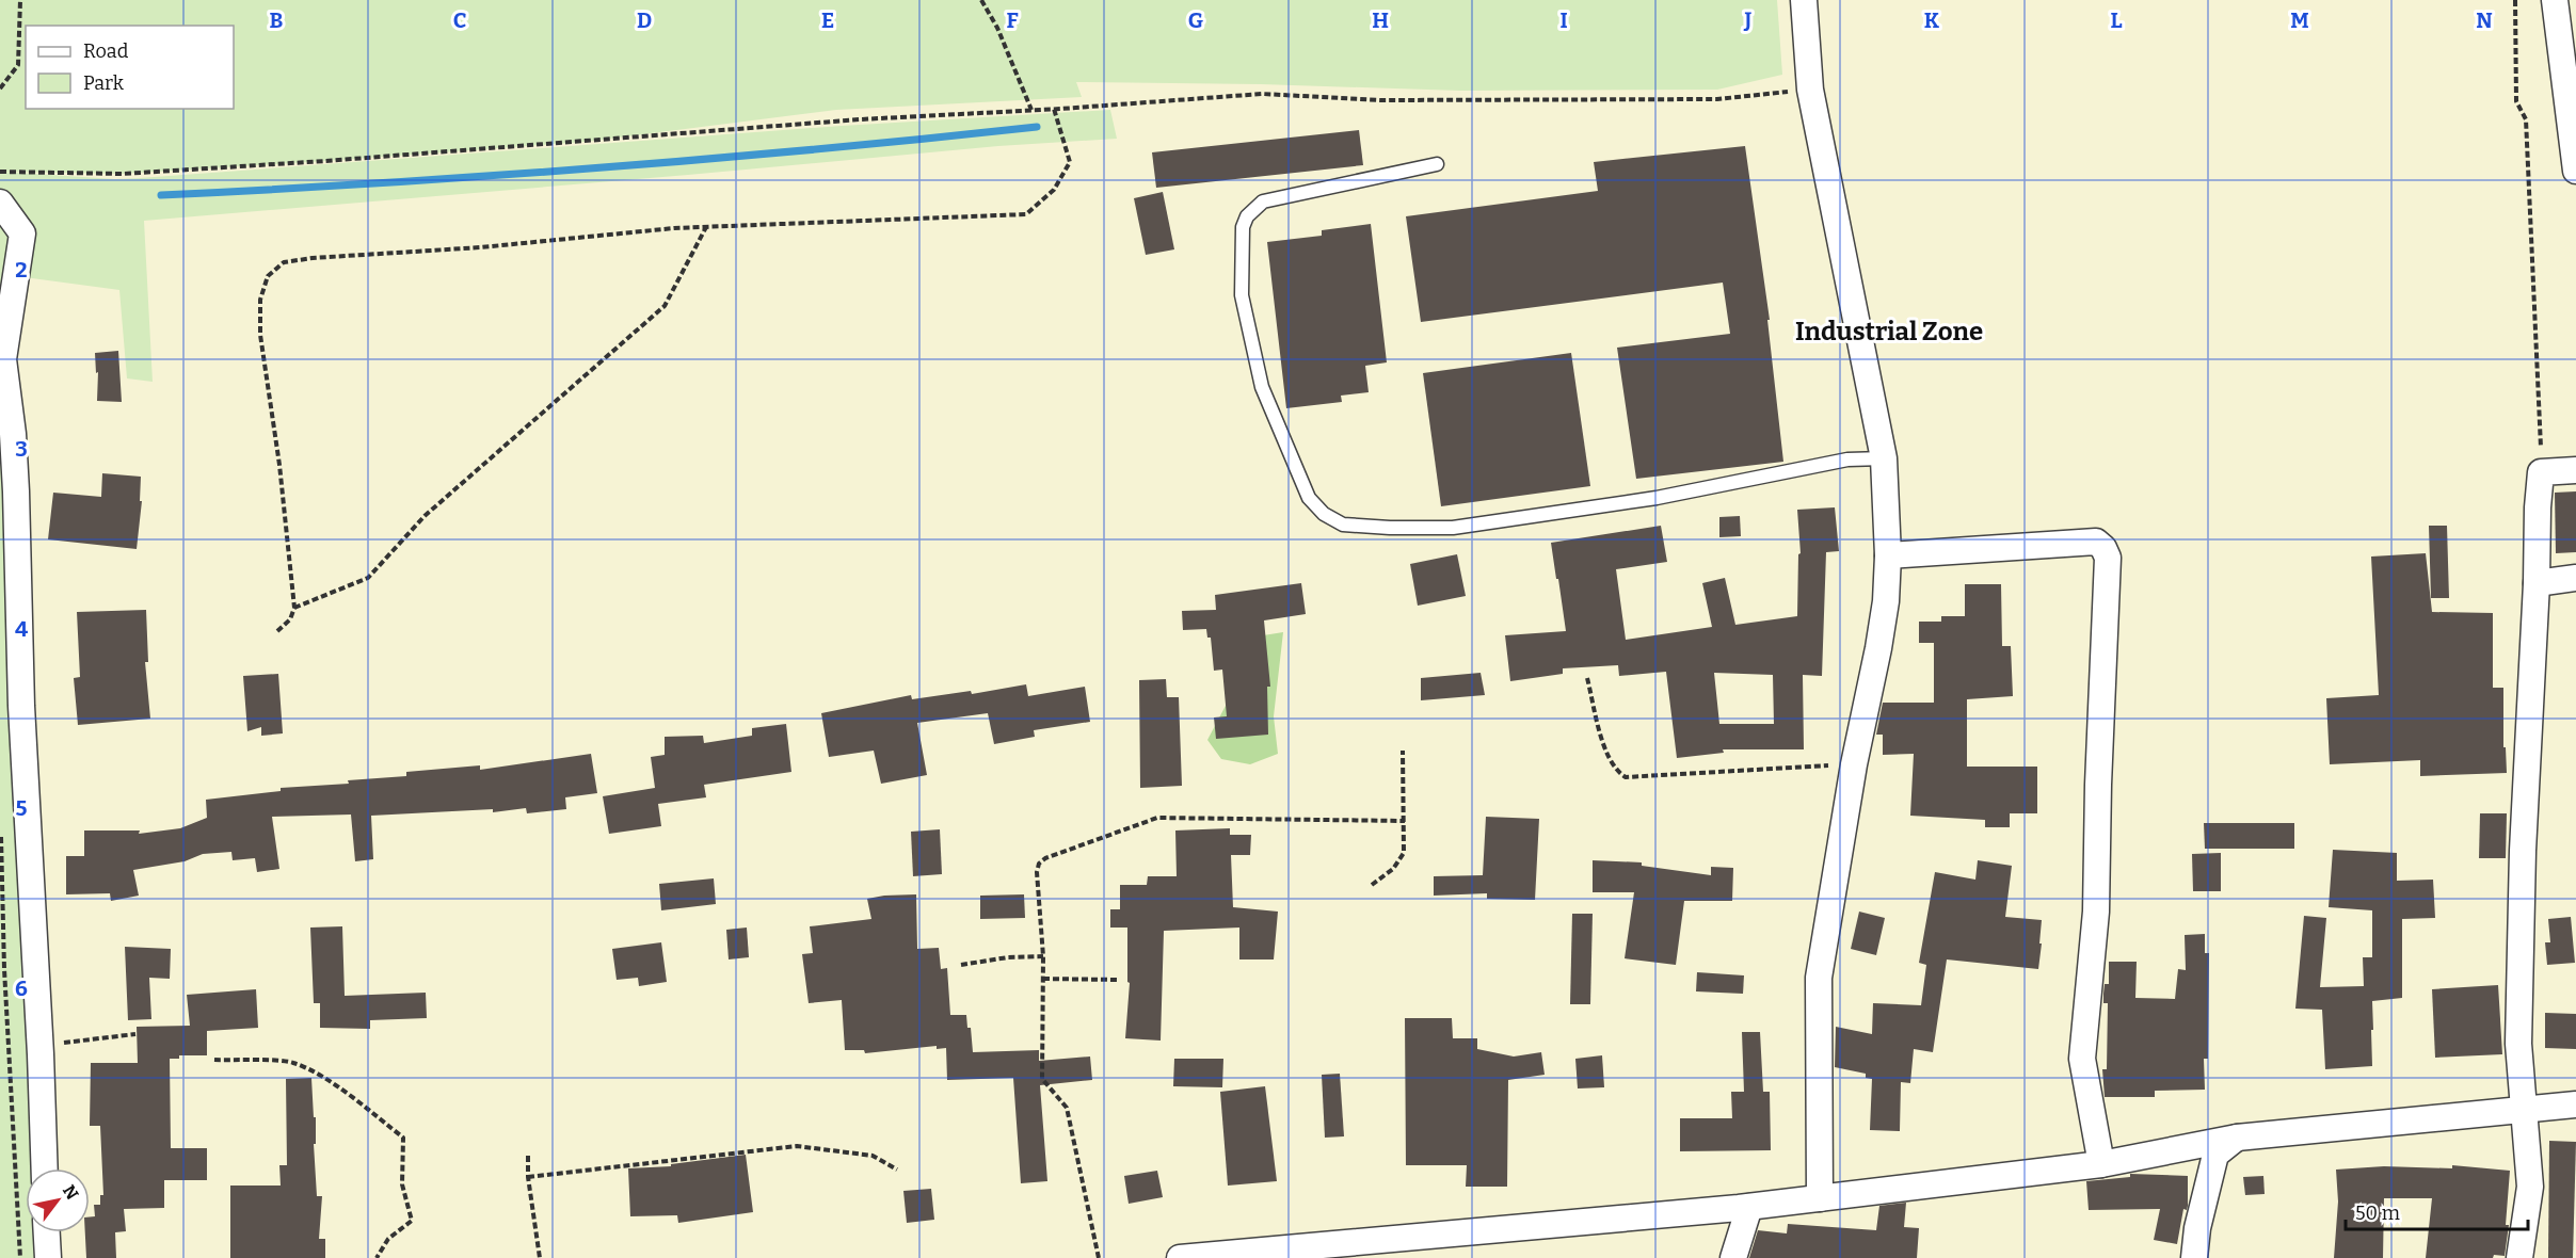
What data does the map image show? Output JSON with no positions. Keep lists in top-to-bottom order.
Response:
{
  "districts": ["Industrial Zone"],
  "legend": ["Road", "Park"],
  "scale_bar": "50 m",
  "north": "top right",
  "grid": {
    "columns": [
      "B",
      "C",
      "D",
      "E",
      "F",
      "G",
      "H",
      "I",
      "J",
      "K",
      "L",
      "M",
      "N"
    ],
    "rows": [
      "2",
      "3",
      "4",
      "5",
      "6"
    ]
  }
}
